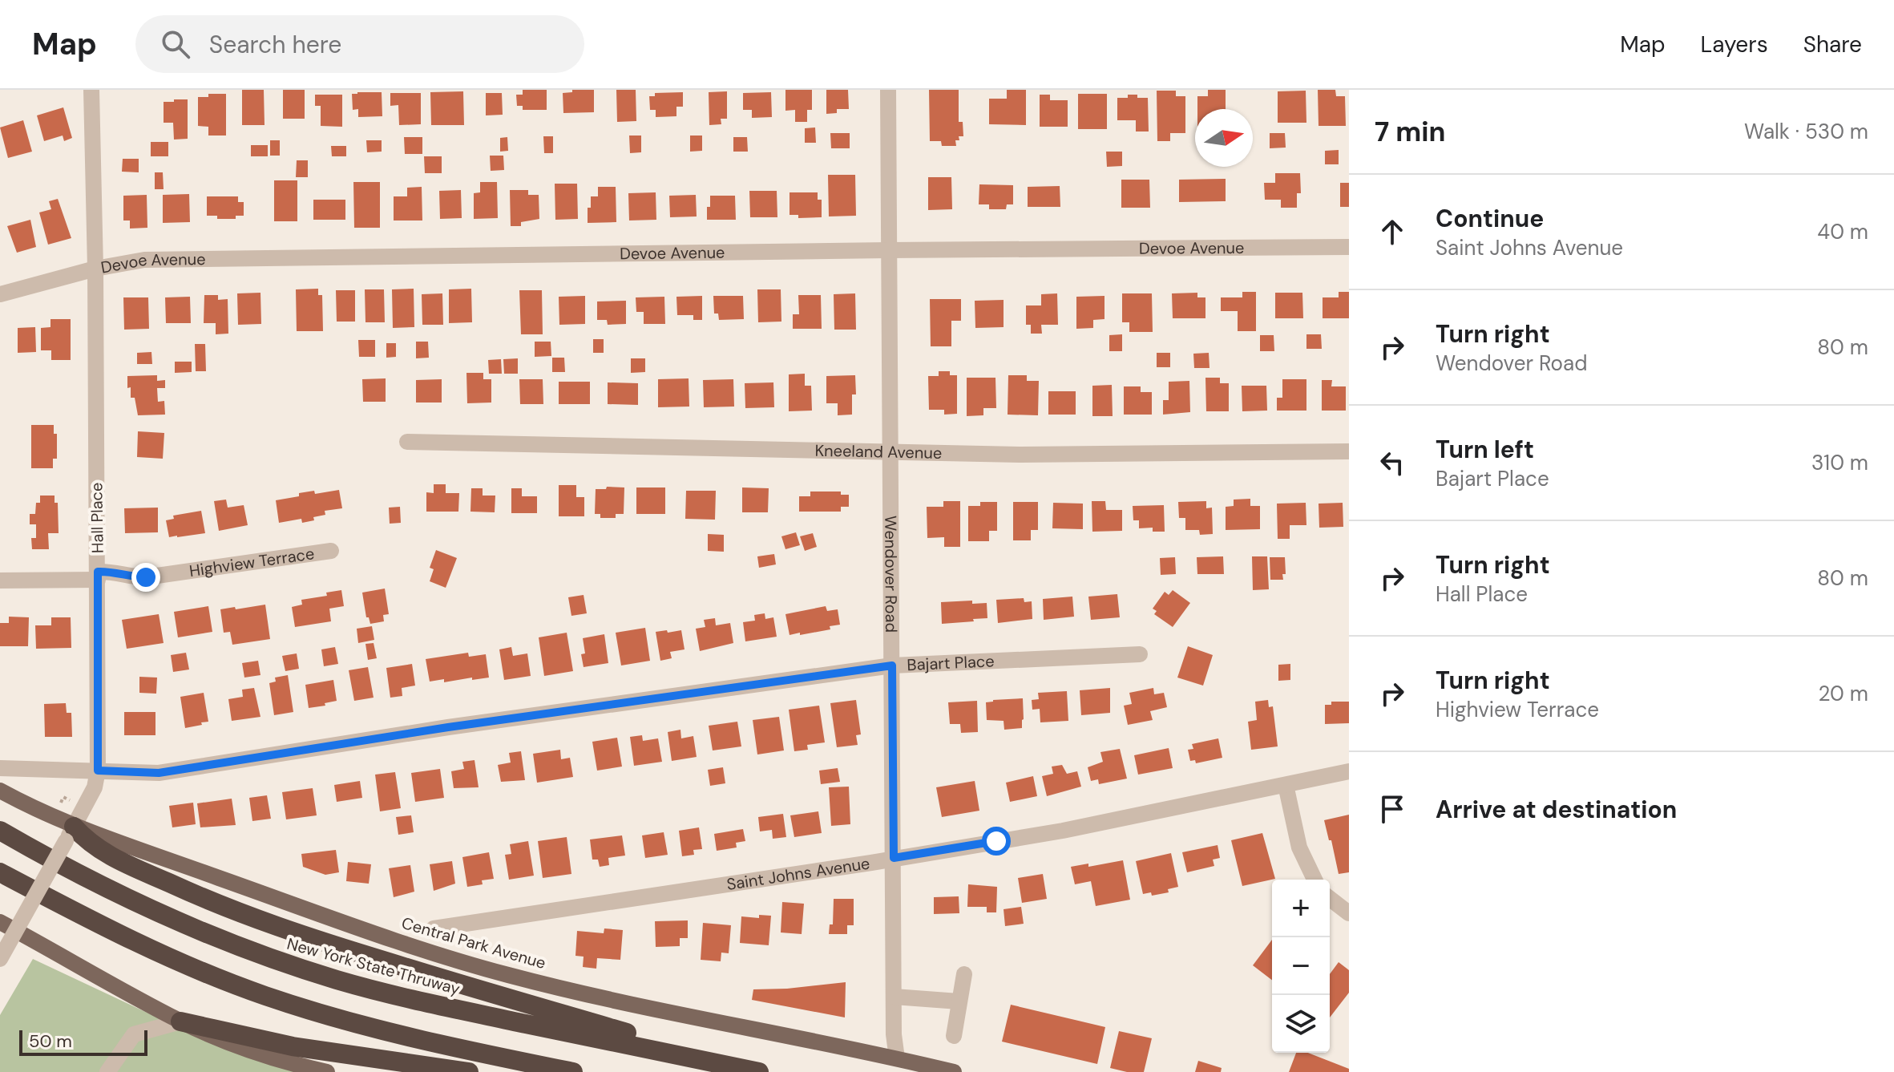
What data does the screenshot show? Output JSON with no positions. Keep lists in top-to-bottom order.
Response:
{
  "streets": {
    "highway": ["New York State Thruway"],
    "main road": ["Central Park Avenue"],
    "street": [
      "Devoe Avenue",
      "Kneeland Avenue",
      "Hall Place",
      "Highview Terrace",
      "Wendover Road",
      "Bajart Place",
      "Saint Johns Avenue"
    ]
  },
  "crossings": [
    ["Devoe Avenue", "Hall Place"],
    ["Devoe Avenue", "Wendover Road"],
    ["Kneeland Avenue", "Wendover Road"],
    ["Hall Place", "Highview Terrace"],
    ["Hall Place", "Bajart Place"],
    ["Hall Place", "Central Park Avenue"],
    ["Wendover Road", "Bajart Place"],
    ["Wendover Road", "Saint Johns Avenue"],
    ["Wendover Road", "Central Park Avenue"]
  ],
  "scale_bar": "50 m",
  "north": "right",
  "page": {
    "header": "Map",
    "search": "Search here",
    "nav": ["Map", "Layers", "Share"],
    "heading": ["7 min", "Walk · 530 m"],
    "list": [
      ["Continue", "Saint Johns Avenue", "40 m"],
      ["Turn right", "Wendover Road", "80 m"],
      ["Turn left", "Bajart Place", "310 m"],
      ["Turn right", "Hall Place", "80 m"],
      ["Turn right", "Highview Terrace", "20 m"],
      "Arrive at destination"
    ],
    "map_buttons": ["+", "−"],
    "scale": "50 m"
  }
}
